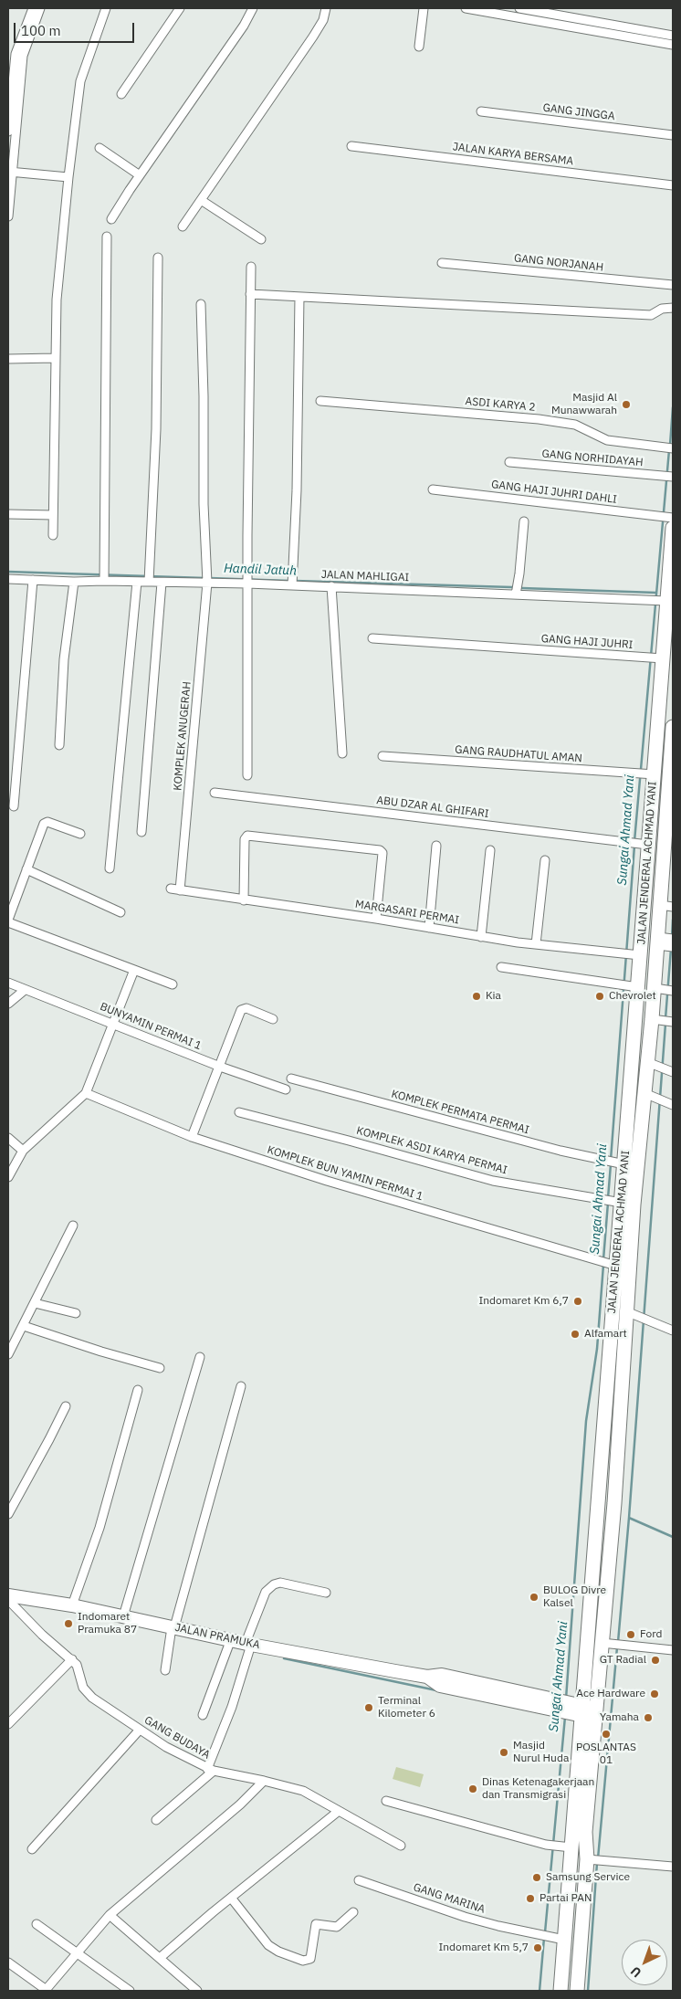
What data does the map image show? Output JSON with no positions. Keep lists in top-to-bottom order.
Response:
{
  "streets": {
    "highway": ["JALAN JENDERAL ACHMAD YANI"],
    "main road": ["JALAN PRAMUKA"],
    "street": [
      "GANG JINGGA",
      "JALAN KARYA BERSAMA",
      "GANG NORJANAH",
      "ASDI KARYA 2",
      "GANG NORHIDAYAH",
      "GANG HAJI JUHRI DAHLI",
      "JALAN MAHLIGAI",
      "GANG HAJI JUHRI",
      "KOMPLEK ANUGERAH",
      "GANG RAUDHATUL AMAN",
      "ABU DZAR AL GHIFARI",
      "MARGASARI PERMAI",
      "BUNYAMIN PERMAI 1",
      "KOMPLEK PERMATA PERMAI",
      "KOMPLEK ASDI KARYA PERMAI",
      "KOMPLEK BUN YAMIN PERMAI 1",
      "GANG BUDAYA",
      "GANG MARINA"
    ]
  },
  "crossings": [
    ["GANG HAJI JUHRI DAHLI", "JALAN JENDERAL ACHMAD YANI"],
    ["JALAN MAHLIGAI", "KOMPLEK ANUGERAH"],
    ["JALAN MAHLIGAI", "JALAN JENDERAL ACHMAD YANI"],
    ["GANG HAJI JUHRI", "JALAN JENDERAL ACHMAD YANI"],
    ["KOMPLEK ANUGERAH", "MARGASARI PERMAI"],
    ["GANG RAUDHATUL AMAN", "JALAN JENDERAL ACHMAD YANI"],
    ["ABU DZAR AL GHIFARI", "JALAN JENDERAL ACHMAD YANI"],
    ["JALAN JENDERAL ACHMAD YANI", "MARGASARI PERMAI"],
    ["JALAN JENDERAL ACHMAD YANI", "KOMPLEK PERMATA PERMAI"],
    ["JALAN JENDERAL ACHMAD YANI", "KOMPLEK ASDI KARYA PERMAI"],
    ["JALAN JENDERAL ACHMAD YANI", "KOMPLEK BUN YAMIN PERMAI 1"],
    ["JALAN JENDERAL ACHMAD YANI", "JALAN PRAMUKA"],
    ["JALAN JENDERAL ACHMAD YANI", "GANG MARINA"]
  ],
  "water": ["Handil Jatuh", "Sungai Ahmad Yani"],
  "places": [
    "Masjid Al Munawwarah",
    "Kia",
    "Chevrolet",
    "Indomaret Km 6,7",
    "Alfamart",
    "BULOG Divre Kalsel",
    "Indomaret Pramuka 87",
    "Ford",
    "GT Radial",
    "Ace Hardware",
    "Terminal Kilometer 6",
    "Yamaha",
    "POSLANTAS 01",
    "Masjid Nurul Huda",
    "Dinas Ketenagakerjaan dan Transmigrasi",
    "Samsung Service",
    "Partai PAN",
    "Indomaret Km 5,7"
  ],
  "scale_bar": "100 m",
  "north": "bottom left"
}
